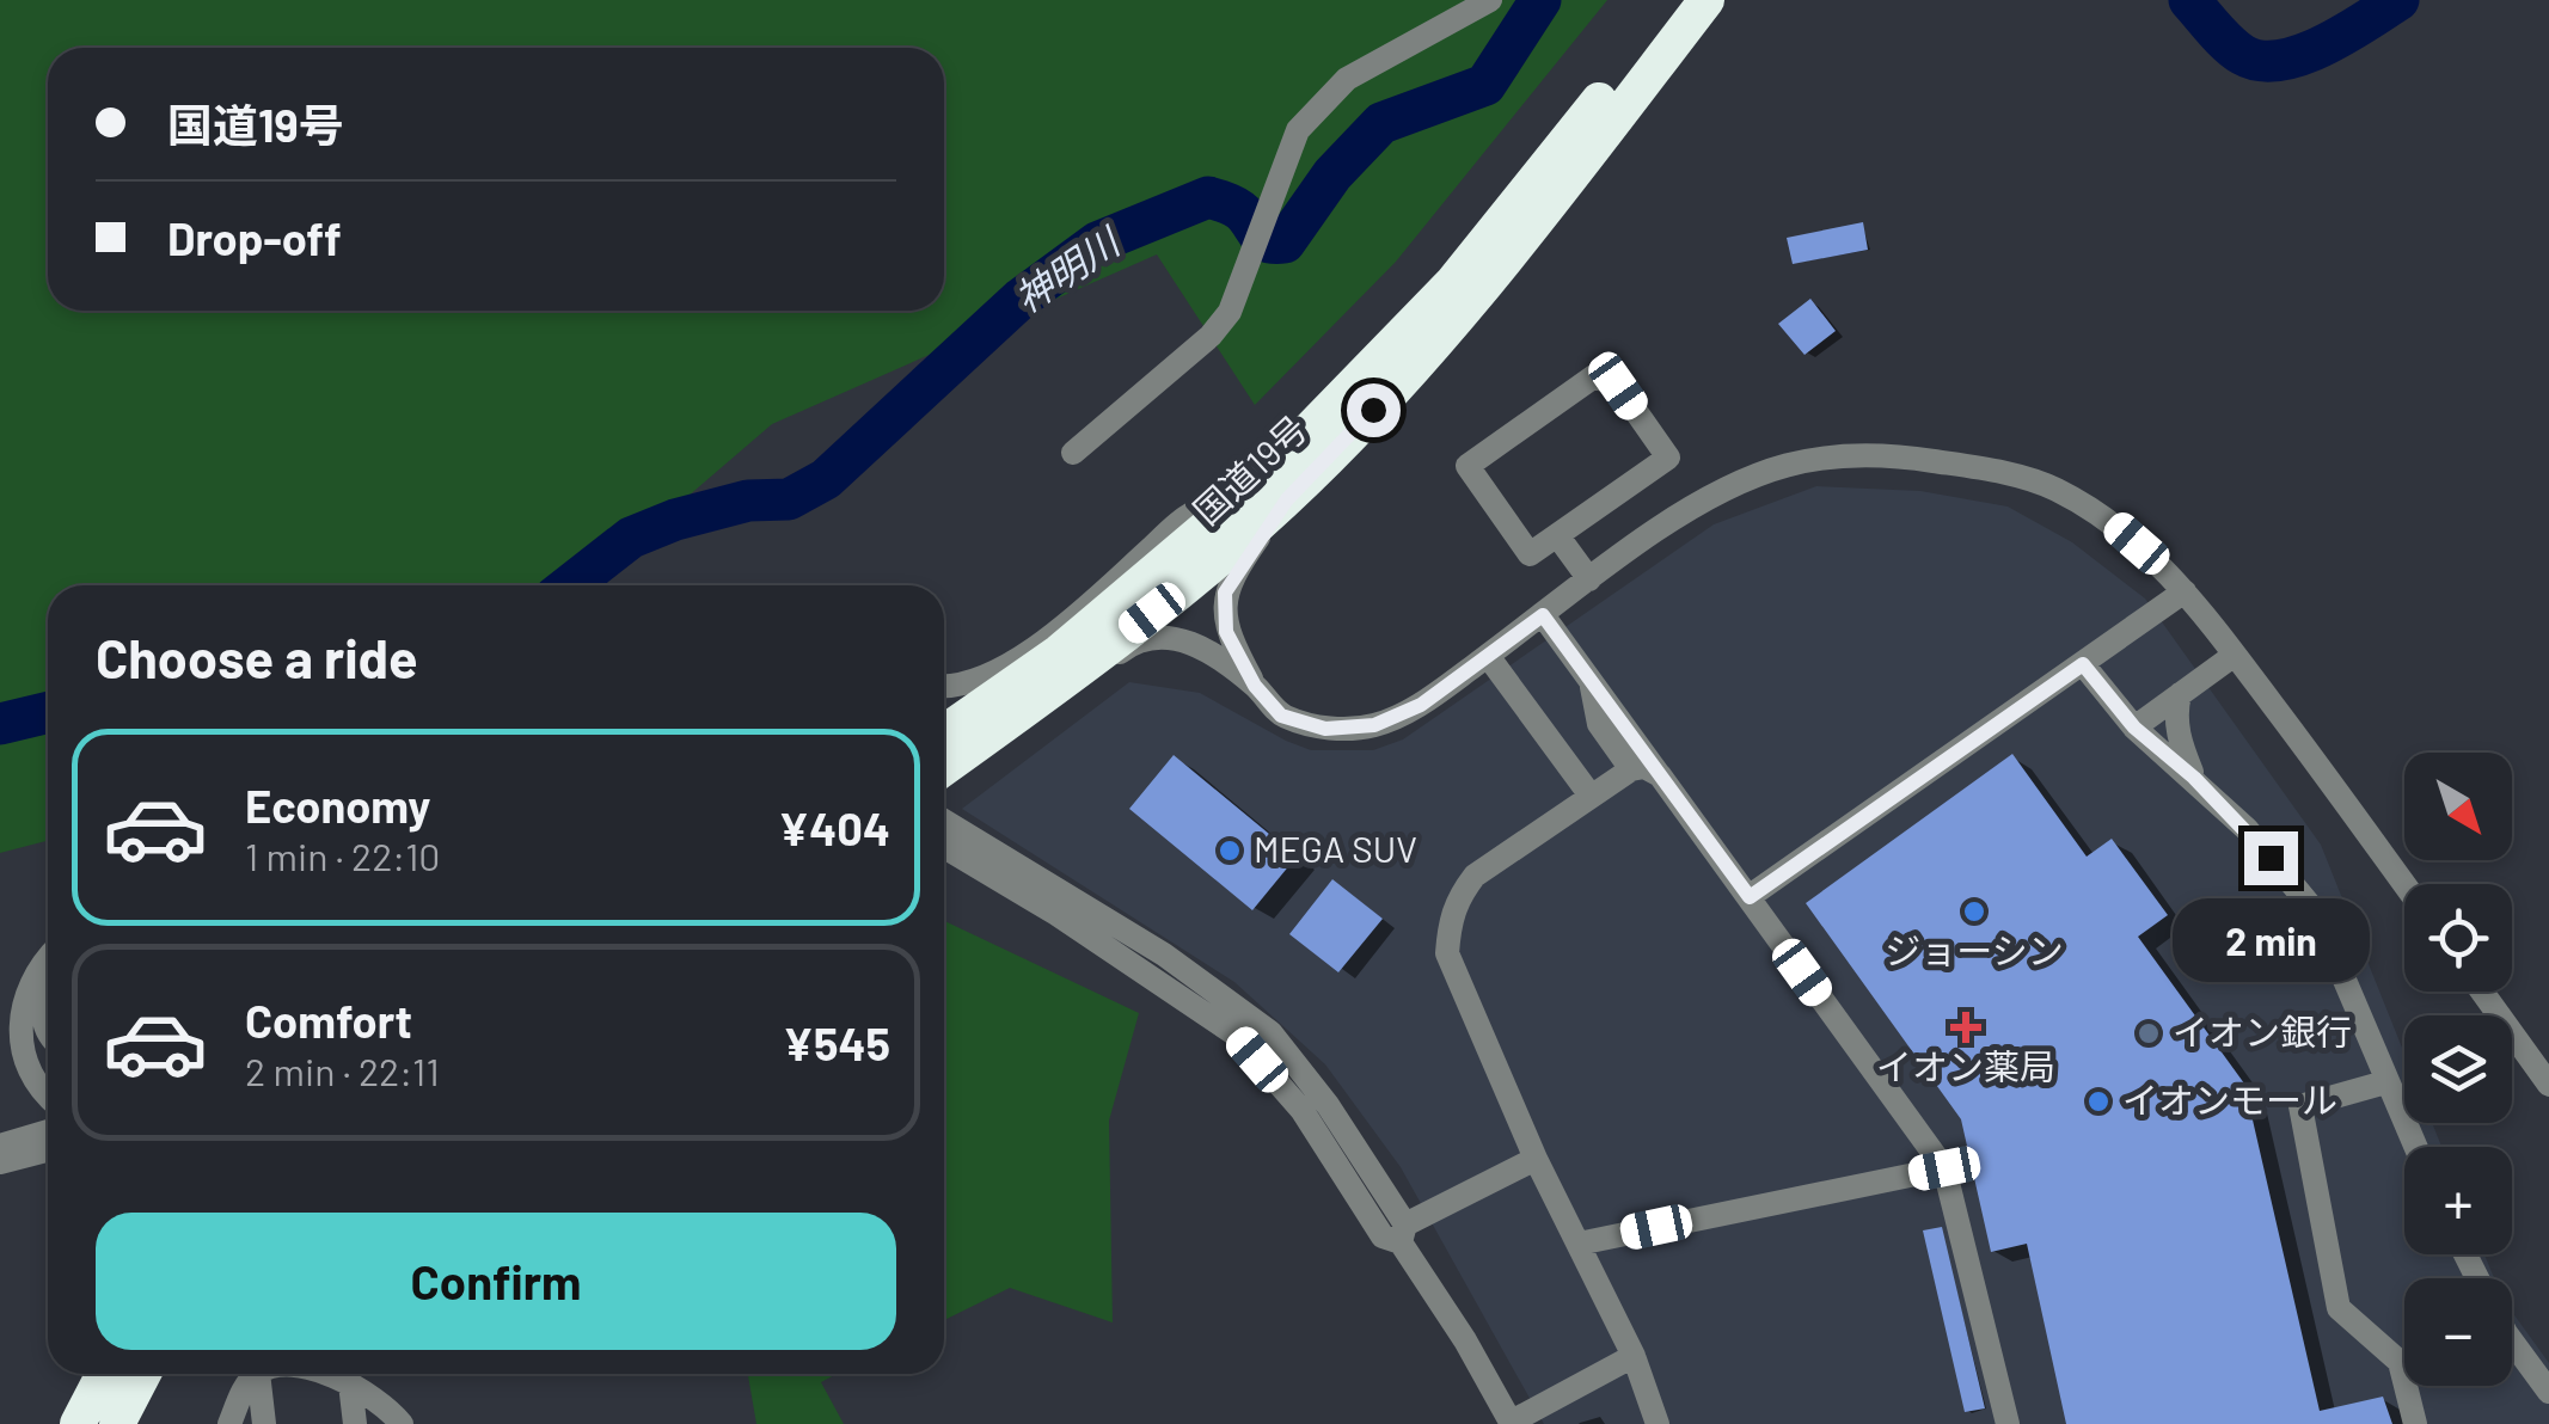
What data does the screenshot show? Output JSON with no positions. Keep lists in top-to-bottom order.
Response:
{
  "streets": {
    "highway": ["国道19号"]
  },
  "water": ["神明川"],
  "places": {
    "other": [
      "MEGA SUV",
      "ジョーシン",
      "イオン銀行",
      "イオンモール"
    ],
    "health": ["イオン薬局"]
  },
  "north": "bottom right",
  "page": {
    "banner": ["国道19号", "Drop-off"],
    "heading": "Choose a ride",
    "list": [
      {
        "name": "Economy",
        "note": "1 min · 22:10",
        "value": "¥404"
      },
      {
        "name": "Comfort",
        "note": "2 min · 22:11",
        "value": "¥545"
      }
    ],
    "map_buttons": ["+", "−"],
    "bubble": "2 min",
    "buttons": "Confirm"
  }
}
